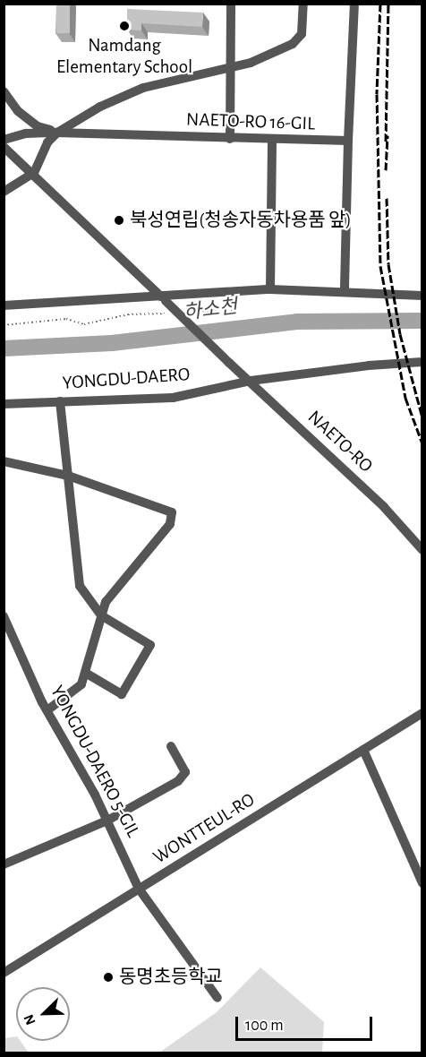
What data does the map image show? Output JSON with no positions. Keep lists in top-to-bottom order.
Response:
{
  "streets": {
    "street": [
      "NAETO-RO 16-GIL",
      "YONGDU-DAERO",
      "NAETO-RO",
      "YONGDU-DAERO 5-GIL",
      "WONTTEUL-RO"
    ]
  },
  "crossings": [
    ["YONGDU-DAERO", "NAETO-RO"],
    ["YONGDU-DAERO 5-GIL", "WONTTEUL-RO"]
  ],
  "water": ["하소천"],
  "places": ["Namdang Elementary School", "북성연립(청송자동차용품 앞)", "동명초등학교"],
  "scale_bar": "100 m",
  "north": "bottom left"
}
